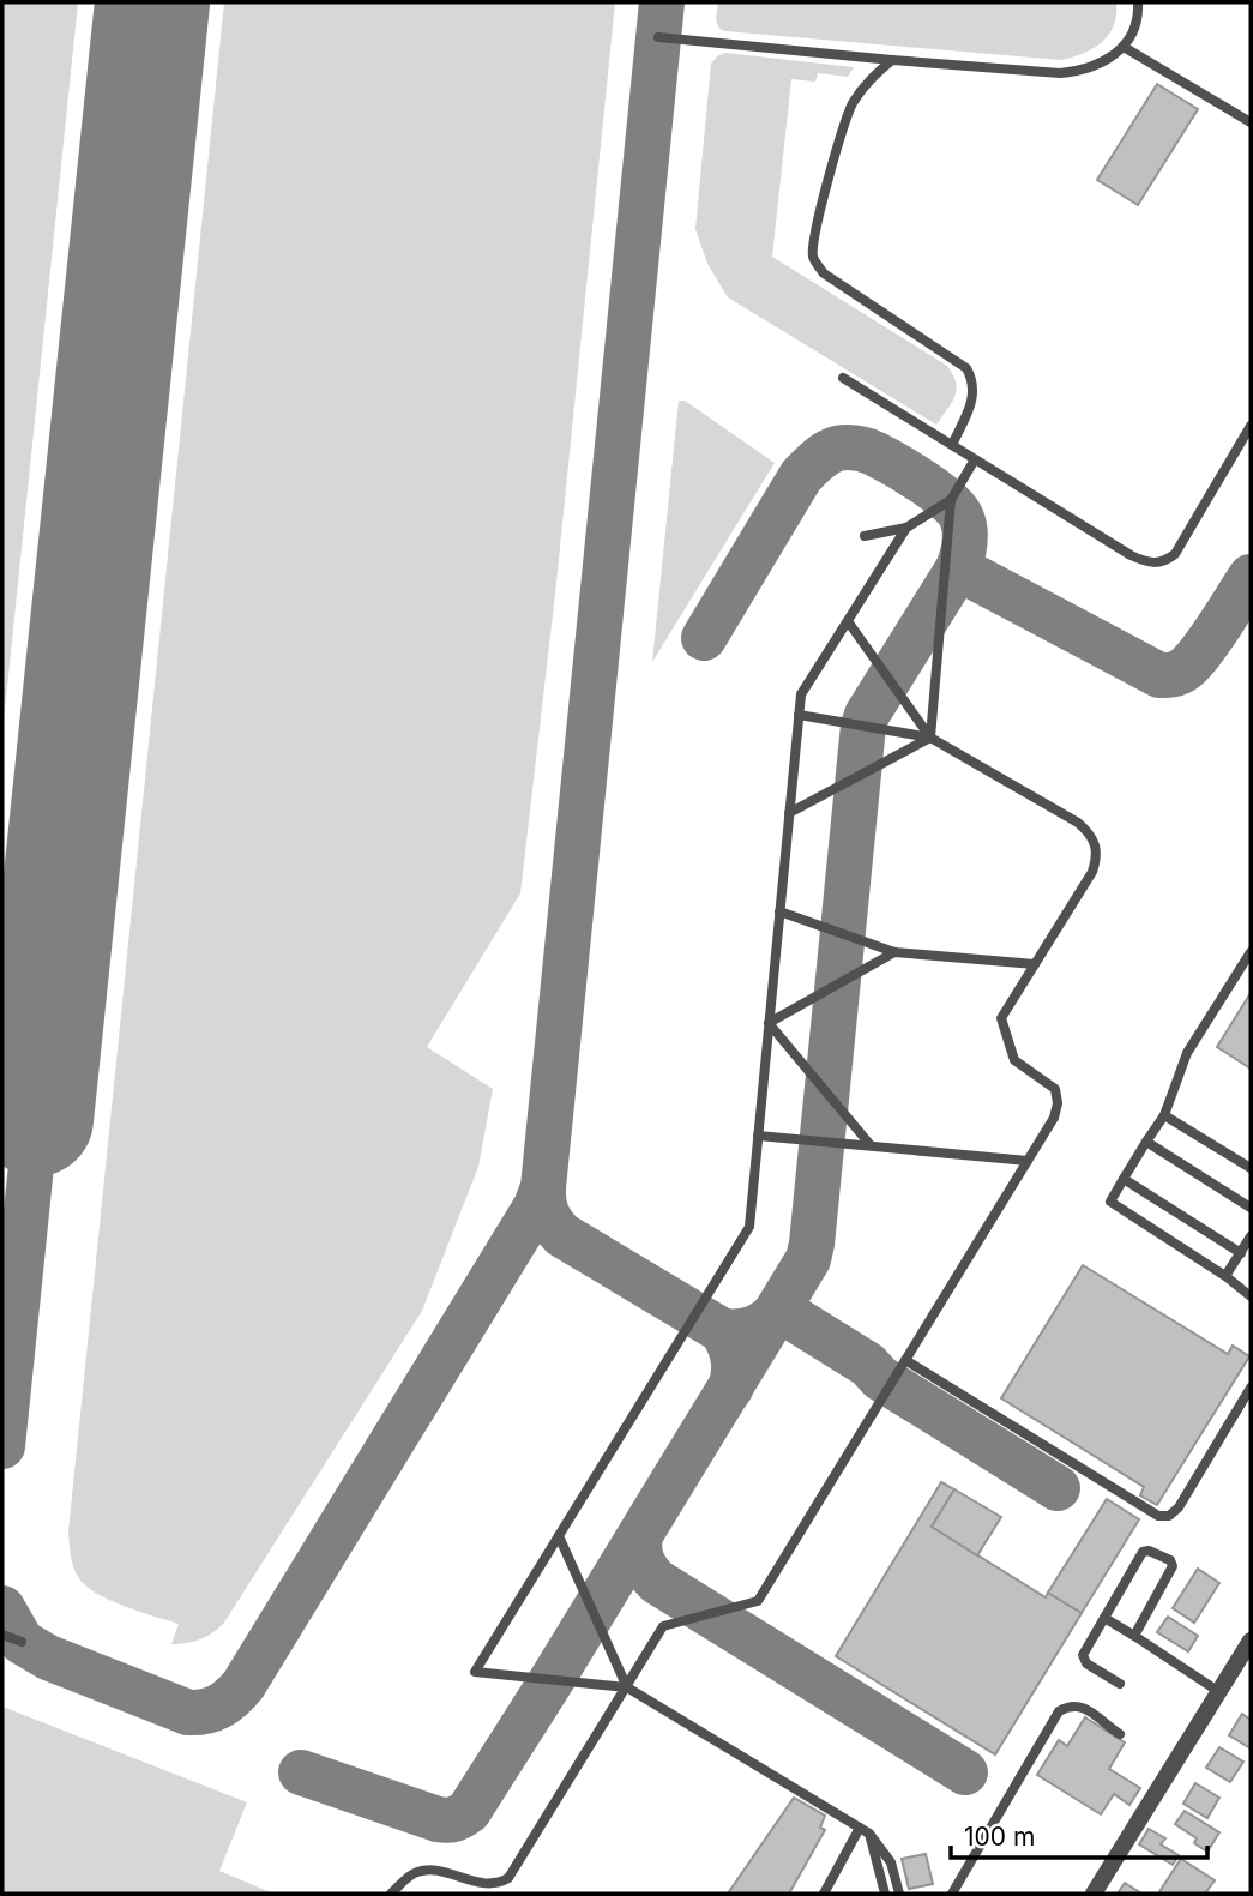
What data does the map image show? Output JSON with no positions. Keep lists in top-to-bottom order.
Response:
{
  "scale_bar": "100 m"
}
